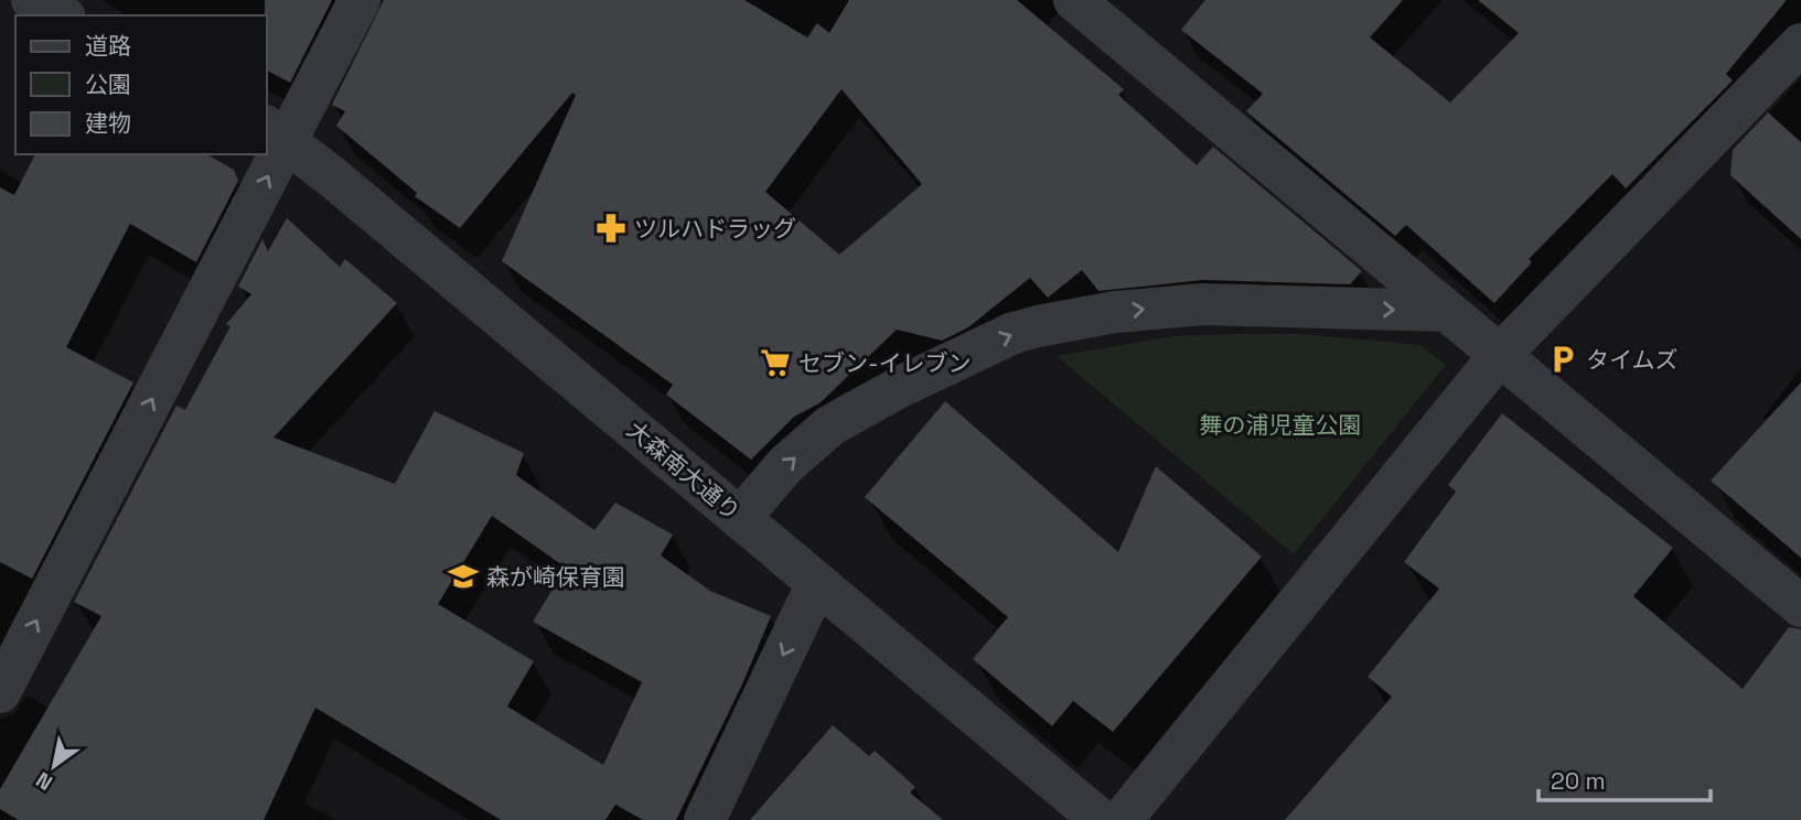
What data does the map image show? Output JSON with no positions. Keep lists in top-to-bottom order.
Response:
{
  "streets": {
    "street": ["大森南大通り"]
  },
  "parks": ["舞の浦児童公園"],
  "places": {
    "pharmacy": ["ツルハドラッグ"],
    "parking": ["タイムズ"],
    "supermarket": ["セブン-イレブン"],
    "school or university": ["森が崎保育園"]
  },
  "legend": ["道路", "公園", "建物"],
  "scale_bar": "20 m",
  "north": "bottom left"
}
